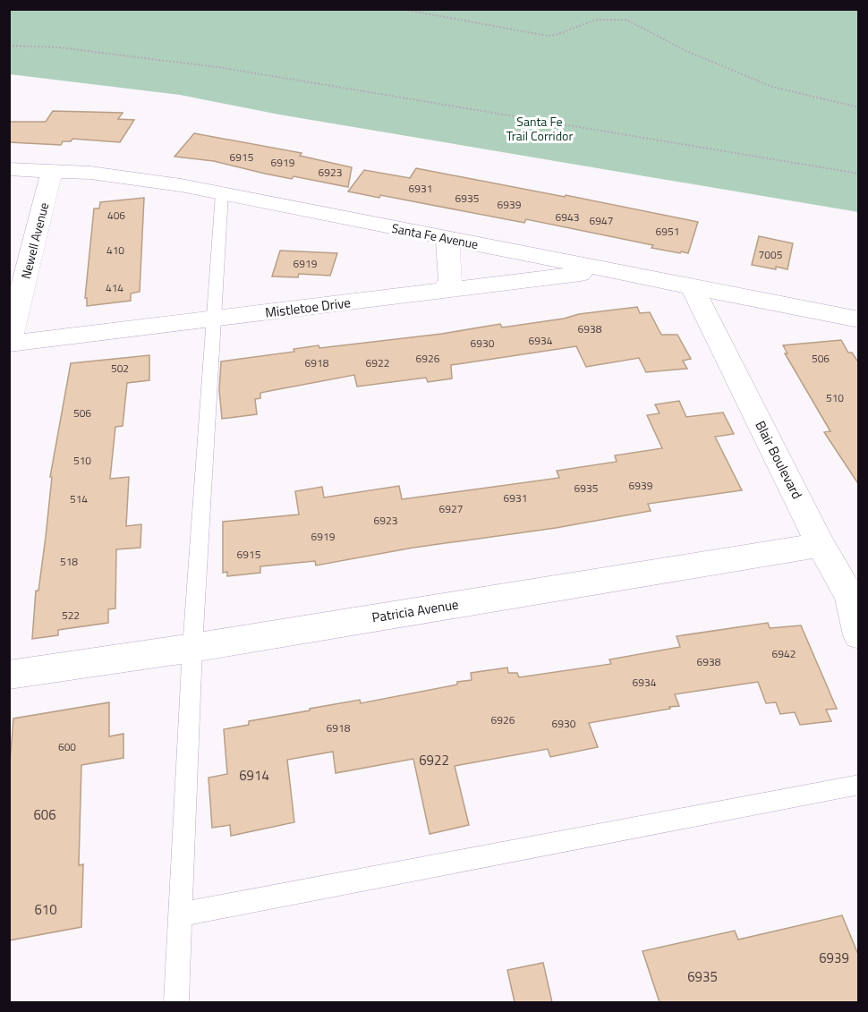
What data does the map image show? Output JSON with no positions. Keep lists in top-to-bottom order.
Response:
{
  "streets": {
    "street": [
      "Santa Fe Avenue",
      "Newell Avenue",
      "Mistletoe Drive",
      "Blair Boulevard",
      "Patricia Avenue"
    ]
  },
  "crossings": [
    ["Santa Fe Avenue", "Newell Avenue"],
    ["Santa Fe Avenue", "Mistletoe Drive"],
    ["Santa Fe Avenue", "Blair Boulevard"],
    ["Newell Avenue", "Mistletoe Drive"],
    ["Blair Boulevard", "Patricia Avenue"]
  ],
  "parks": ["Santa Fe Trail Corridor"],
  "house_numbers": [
    "6915",
    "6919",
    "6923",
    "6931",
    "6935",
    "6939",
    "406",
    "6943",
    "6947",
    "6951",
    "410",
    "7005",
    "6919",
    "414",
    "6938",
    "6934",
    "6930",
    "6926",
    "506",
    "6918",
    "6922",
    "502",
    "510",
    "506",
    "510",
    "6939",
    "6935",
    "6931",
    "514",
    "6927",
    "6923",
    "6919",
    "6915",
    "518",
    "522",
    "6942",
    "6938",
    "6934",
    "6926",
    "6930",
    "6918",
    "600",
    "6922",
    "6914",
    "606",
    "610",
    "6939",
    "6935"
  ]
}
